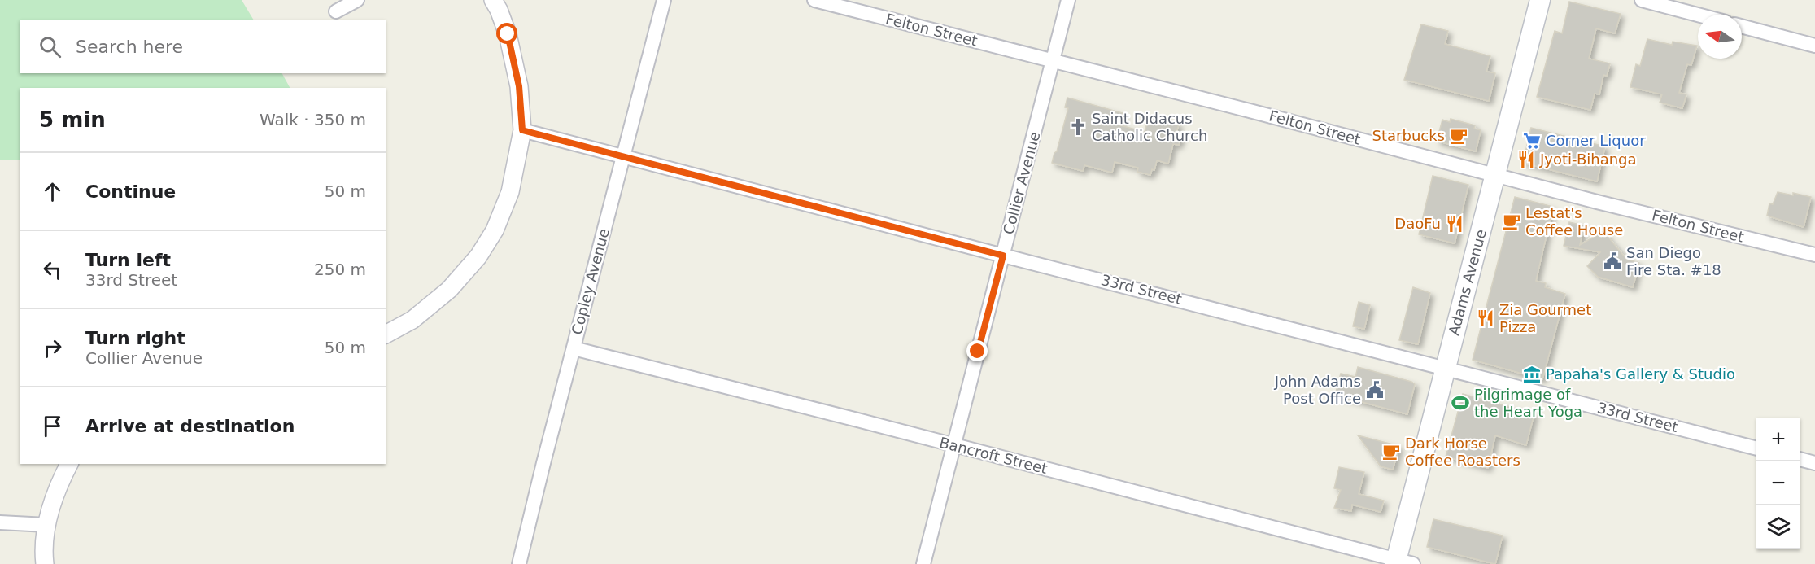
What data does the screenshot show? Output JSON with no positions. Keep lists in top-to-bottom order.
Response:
{
  "streets": {
    "main road": ["Adams Avenue"],
    "street": [
      "Felton Street",
      "Collier Avenue",
      "Copley Avenue",
      "33rd Street",
      "Bancroft Street"
    ]
  },
  "crossings": [
    ["Felton Street", "Collier Avenue"],
    ["Felton Street", "Adams Avenue"],
    ["Collier Avenue", "33rd Street"],
    ["Collier Avenue", "Bancroft Street"],
    ["Copley Avenue", "33rd Street"],
    ["Copley Avenue", "Bancroft Street"],
    ["Adams Avenue", "33rd Street"],
    ["Adams Avenue", "Bancroft Street"]
  ],
  "places": {
    "church": ["Saint Didacus Catholic Church"],
    "cafe": ["Starbucks", "Lestat's Coffee House", "Dark Horse Coffee Roasters"],
    "supermarket": ["Corner Liquor"],
    "restaurant": ["Jyoti-Bihanga", "DaoFu", "Zia Gourmet Pizza"],
    "public building": ["San Diego Fire Sta. #18", "John Adams Post Office"],
    "museum": ["Papaha's Gallery & Studio"],
    "sports": ["Pilgrimage of the Heart Yoga"]
  },
  "north": "left",
  "page": {
    "search": "Search here",
    "heading": ["5 min", "Walk · 350 m"],
    "list": [
      ["Continue", "50 m"],
      ["Turn left", "33rd Street", "250 m"],
      ["Turn right", "Collier Avenue", "50 m"],
      "Arrive at destination"
    ],
    "map_buttons": ["+", "−"]
  }
}
